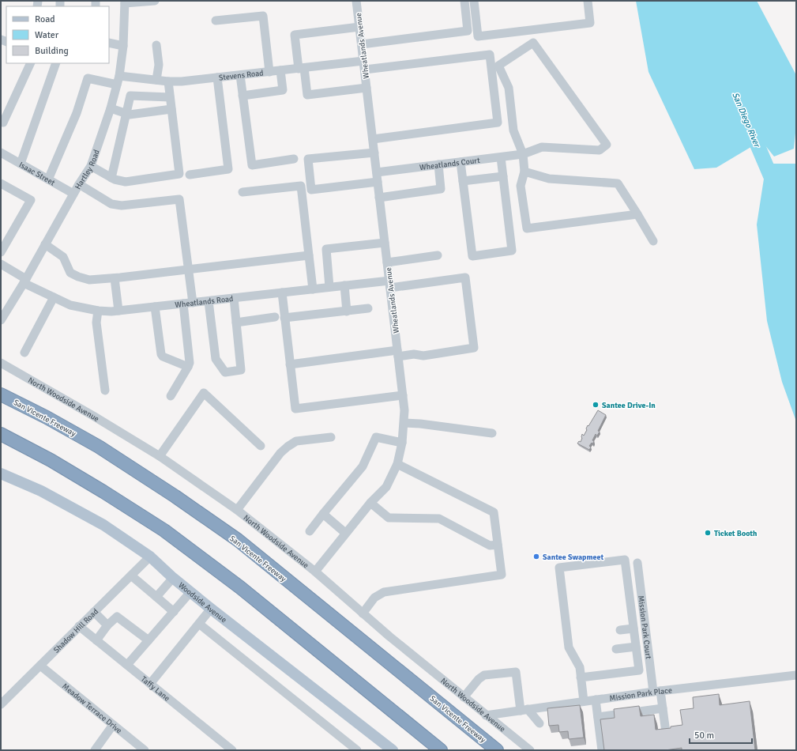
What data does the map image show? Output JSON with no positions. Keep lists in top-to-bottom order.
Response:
{
  "streets": {
    "highway": ["San Vicente Freeway"],
    "main road": ["Woodside Avenue"],
    "street": [
      "Wheatlands Avenue",
      "Stevens Road",
      "Wheatlands Court",
      "Hartley Road",
      "Isaac Street",
      "Wheatlands Road",
      "North Woodside Avenue",
      "Mission Park Court",
      "Shadow Hill Road",
      "Taffy Lane",
      "Mission Park Place",
      "Meadow Terrace Drive"
    ]
  },
  "crossings": [
    ["Wheatlands Avenue", "Stevens Road"],
    ["Wheatlands Avenue", "Wheatlands Court"],
    ["Wheatlands Avenue", "Wheatlands Road"],
    ["Wheatlands Avenue", "North Woodside Avenue"],
    ["Stevens Road", "Hartley Road"],
    ["Hartley Road", "Isaac Street"],
    ["Hartley Road", "Wheatlands Road"],
    ["North Woodside Avenue", "Mission Park Place"],
    ["Woodside Avenue", "Shadow Hill Road"],
    ["Mission Park Court", "Mission Park Place"],
    ["Shadow Hill Road", "Taffy Lane"],
    ["Shadow Hill Road", "Meadow Terrace Drive"]
  ],
  "water": ["San Diego River"],
  "places": ["Santee Drive-In", "Ticket Booth", "Santee Swapmeet"],
  "legend": ["Road", "Water", "Building"],
  "scale_bar": "50 m"
}
